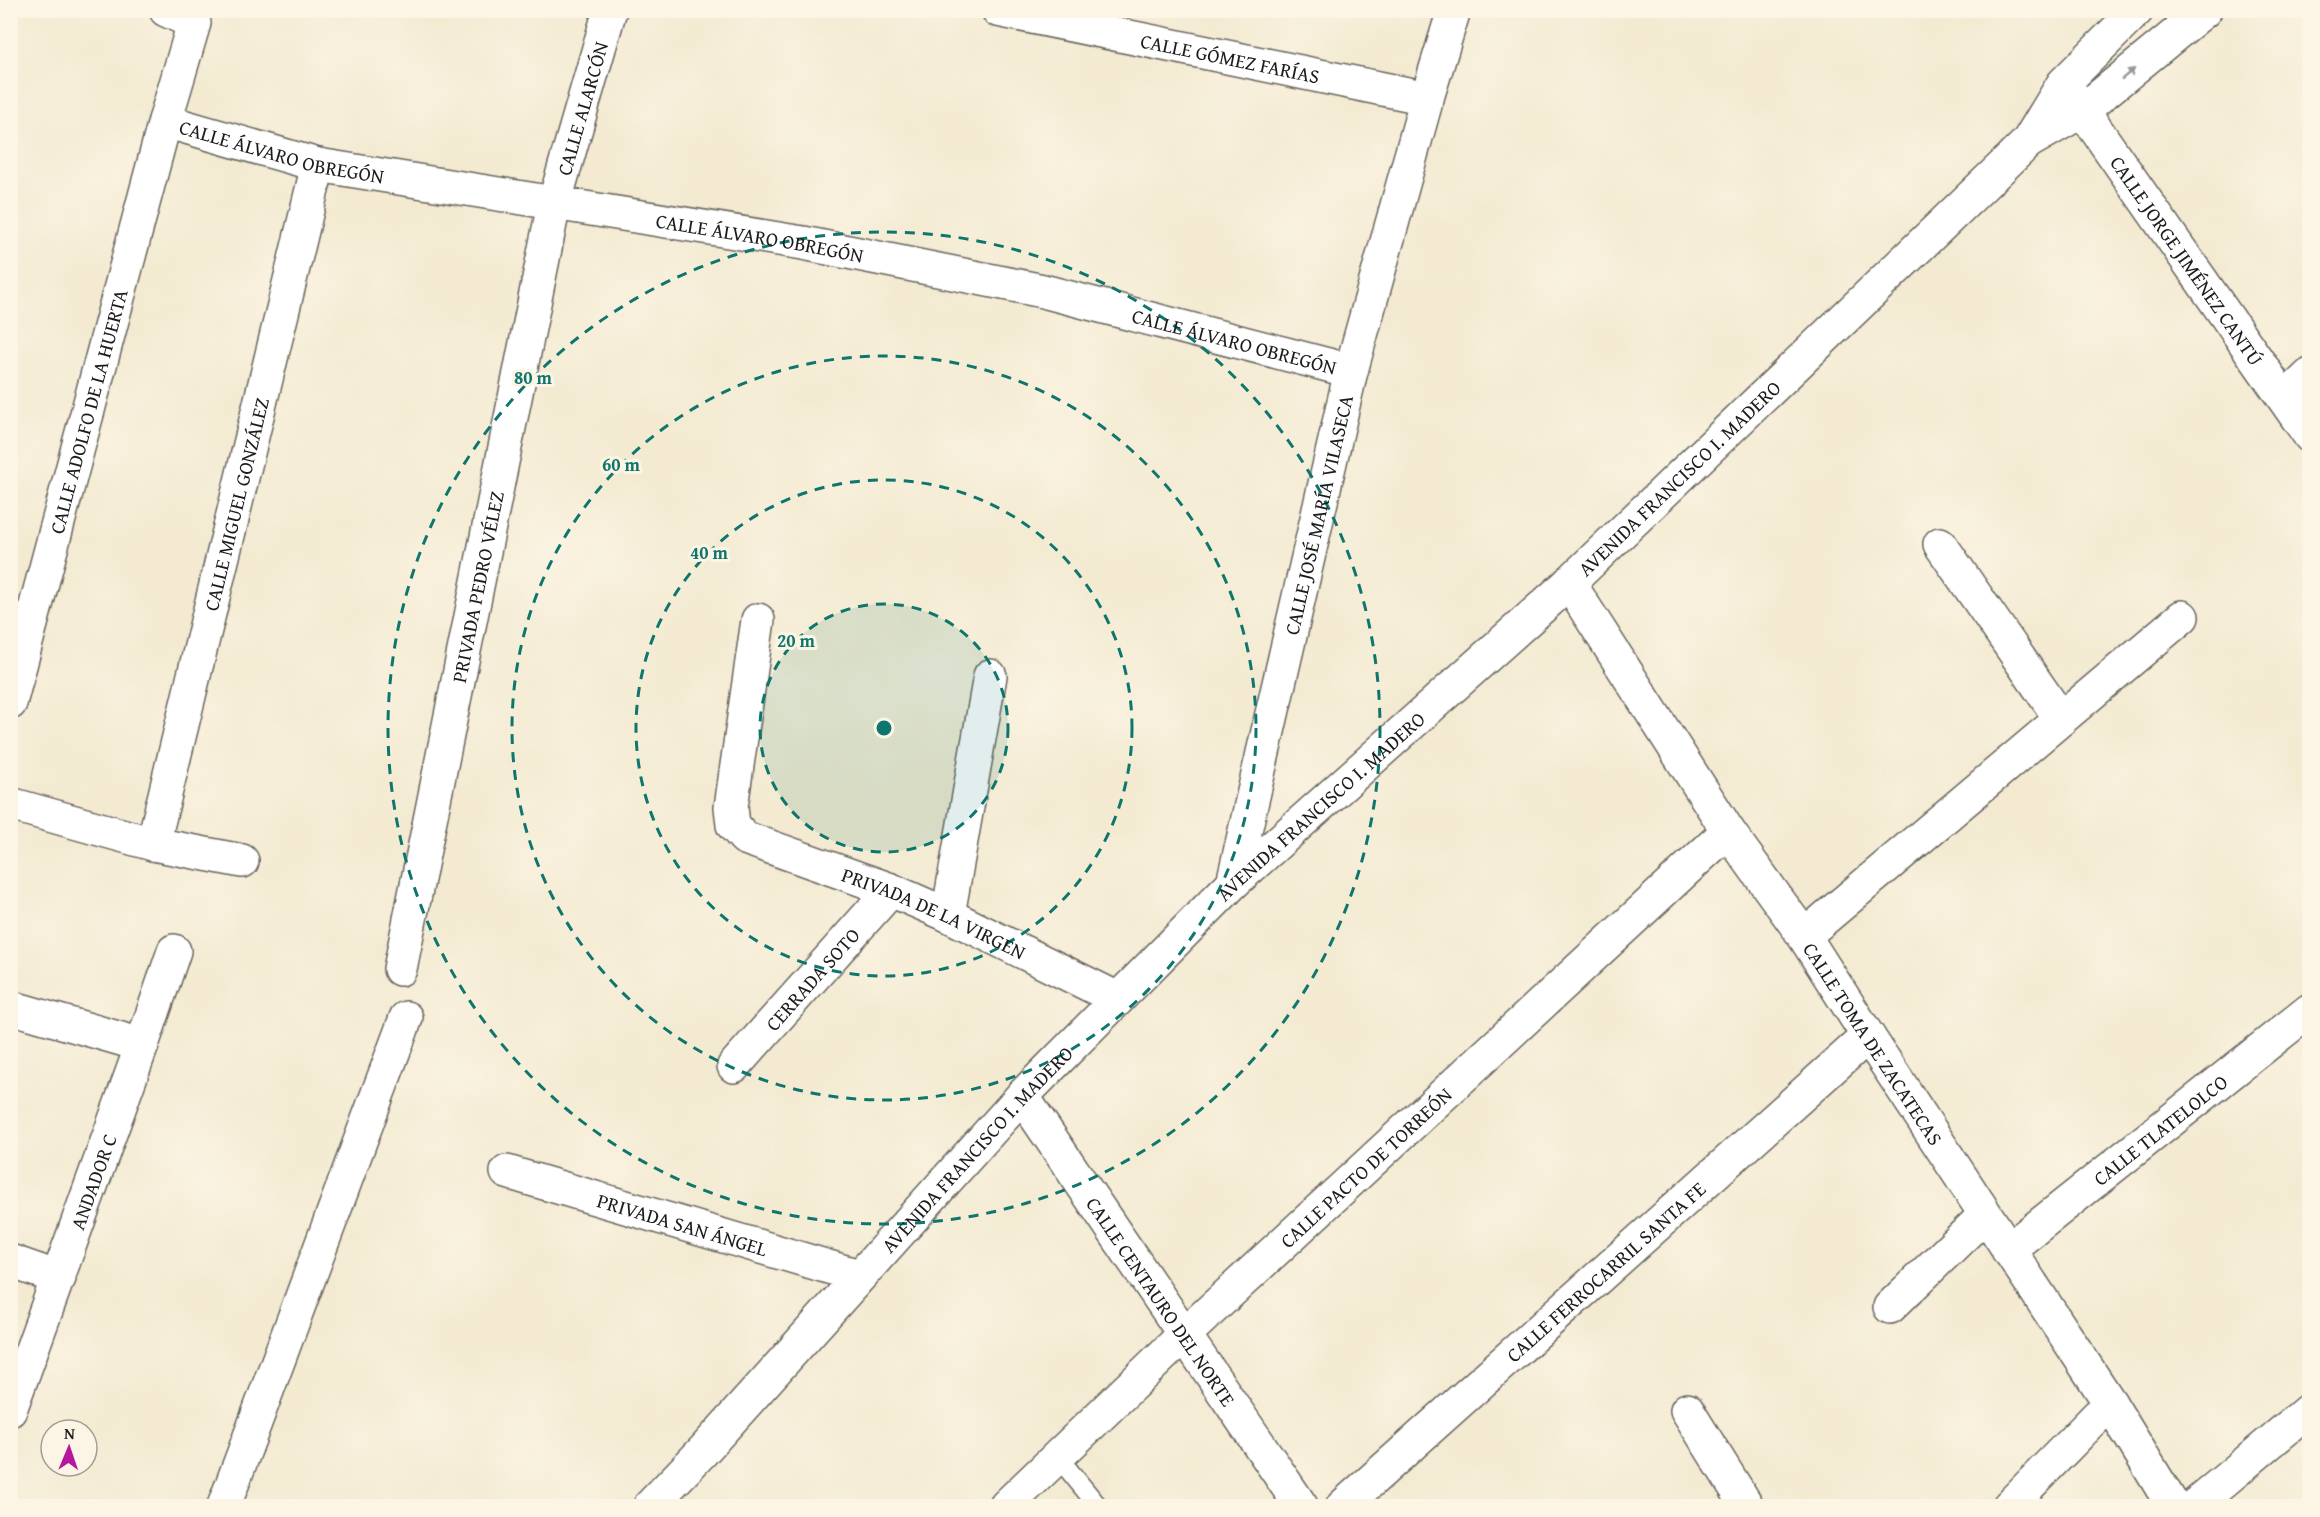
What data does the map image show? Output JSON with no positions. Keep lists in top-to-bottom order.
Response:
{
  "streets": {
    "street": [
      "CALLE GÓMEZ FARÍAS",
      "CALLE ALARCÓN",
      "CALLE ÁLVARO OBREGÓN",
      "CALLE JORGE JIMÉNEZ CANTÚ",
      "CALLE ADOLFO DE LA HUERTA",
      "AVENIDA FRANCISCO I. MADERO",
      "CALLE MIGUEL GONZÁLEZ",
      "CALLE JOSÉ MARÍA VILASECA",
      "PRIVADA PEDRO VÉLEZ",
      "PRIVADA DE LA VIRGEN",
      "CERRADA SOTO",
      "CALLE TOMA DE ZACATECAS",
      "CALLE TLATELOLCO",
      "CALLE PACTO DE TORREÓN",
      "ANDADOR C",
      "PRIVADA SAN ÁNGEL",
      "CALLE FERROCARRIL SANTA FE",
      "CALLE CENTAURO DEL NORTE"
    ]
  },
  "crossings": [
    ["CALLE GÓMEZ FARÍAS", "CALLE JOSÉ MARÍA VILASECA"],
    ["CALLE ALARCÓN", "CALLE ÁLVARO OBREGÓN"],
    ["CALLE ALARCÓN", "PRIVADA PEDRO VÉLEZ"],
    ["CALLE ÁLVARO OBREGÓN", "CALLE ADOLFO DE LA HUERTA"],
    ["CALLE ÁLVARO OBREGÓN", "CALLE MIGUEL GONZÁLEZ"],
    ["CALLE ÁLVARO OBREGÓN", "CALLE JOSÉ MARÍA VILASECA"],
    ["CALLE ÁLVARO OBREGÓN", "PRIVADA PEDRO VÉLEZ"],
    ["CALLE JORGE JIMÉNEZ CANTÚ", "AVENIDA FRANCISCO I. MADERO"],
    ["AVENIDA FRANCISCO I. MADERO", "CALLE JOSÉ MARÍA VILASECA"],
    ["AVENIDA FRANCISCO I. MADERO", "PRIVADA DE LA VIRGEN"],
    ["AVENIDA FRANCISCO I. MADERO", "CALLE TOMA DE ZACATECAS"],
    ["AVENIDA FRANCISCO I. MADERO", "PRIVADA SAN ÁNGEL"],
    ["AVENIDA FRANCISCO I. MADERO", "CALLE CENTAURO DEL NORTE"],
    ["PRIVADA DE LA VIRGEN", "CERRADA SOTO"],
    ["CALLE TOMA DE ZACATECAS", "CALLE TLATELOLCO"],
    ["CALLE TOMA DE ZACATECAS", "CALLE PACTO DE TORREÓN"],
    ["CALLE TOMA DE ZACATECAS", "CALLE FERROCARRIL SANTA FE"],
    ["CALLE PACTO DE TORREÓN", "CALLE CENTAURO DEL NORTE"]
  ],
  "north": "top",
  "rings": [
    "80 m",
    "60 m",
    "40 m",
    "20 m"
  ]
}
